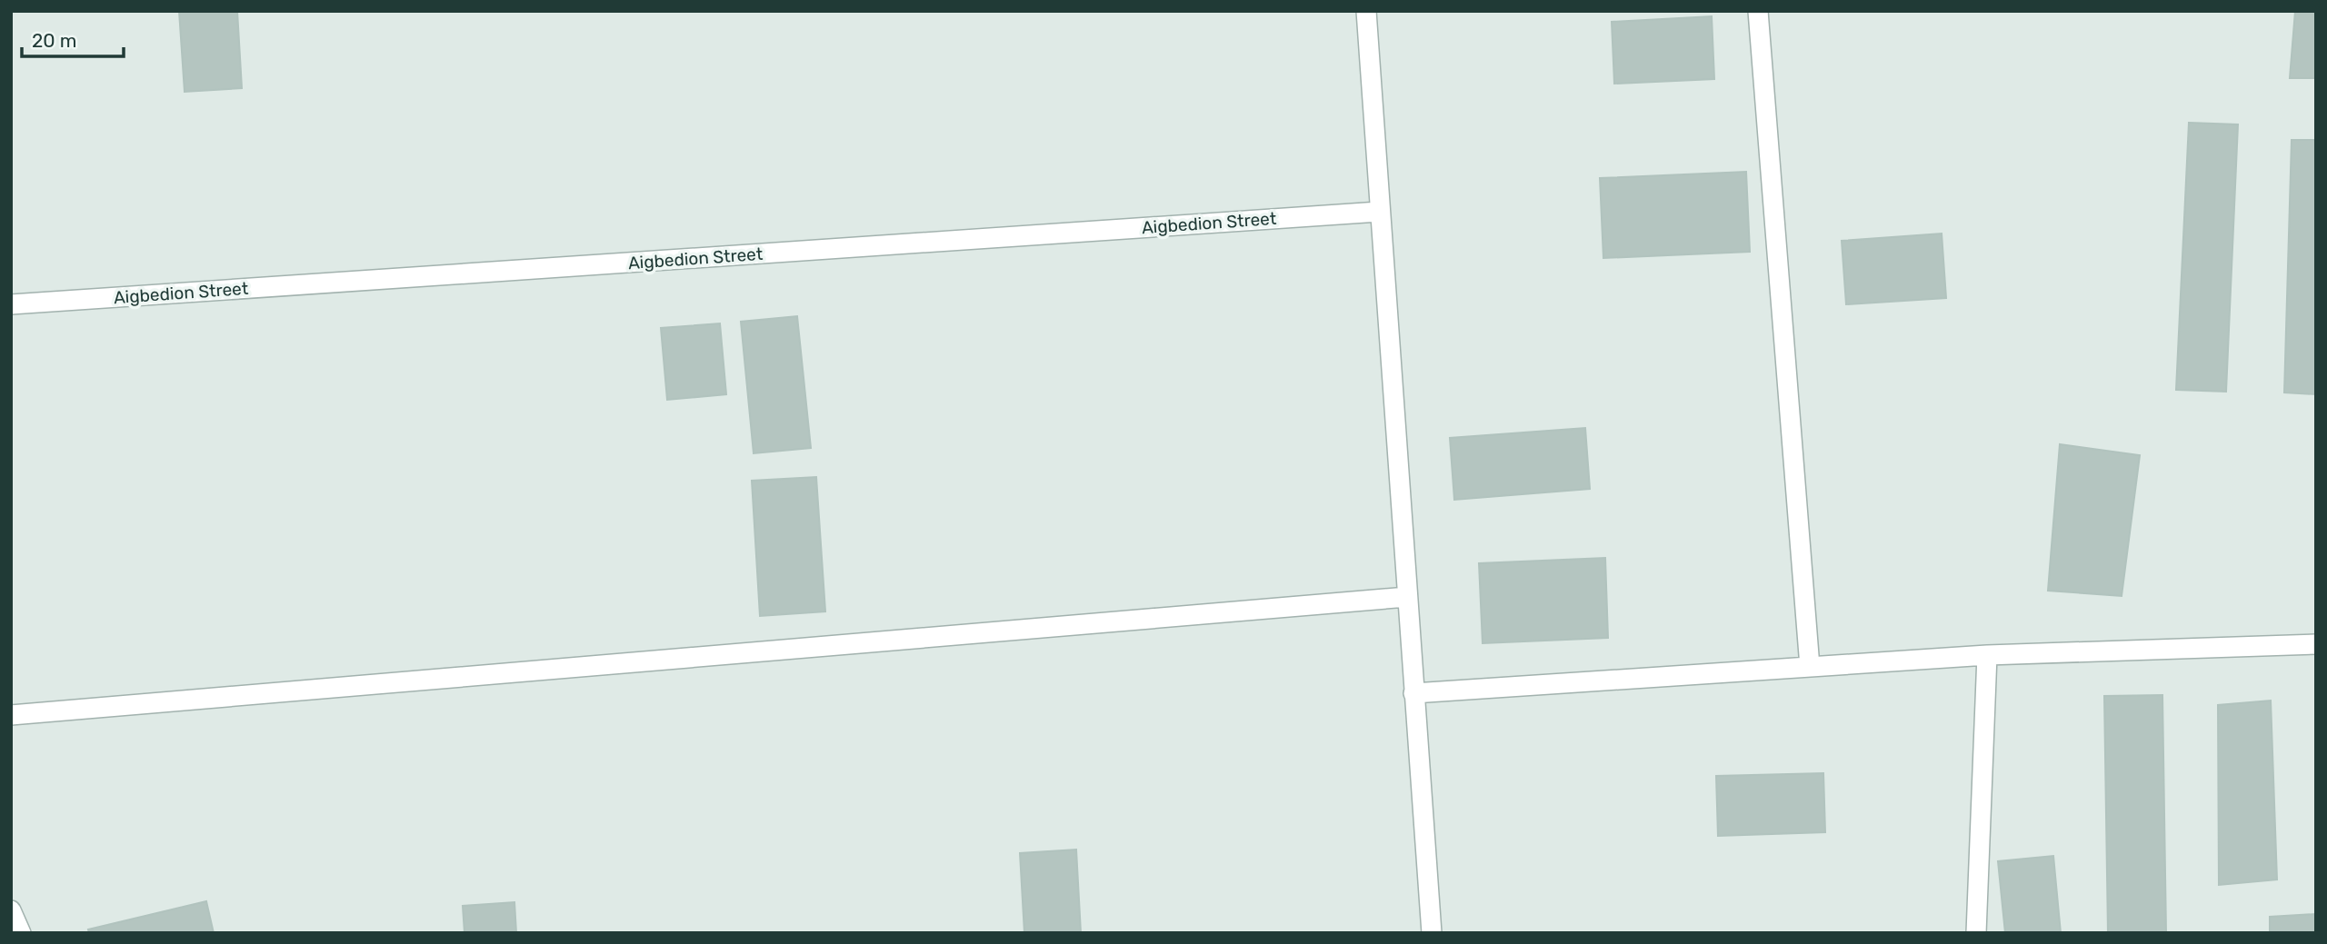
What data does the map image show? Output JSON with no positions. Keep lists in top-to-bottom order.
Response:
{
  "streets": {
    "street": ["Aigbedion Street"]
  },
  "scale_bar": "20 m"
}
